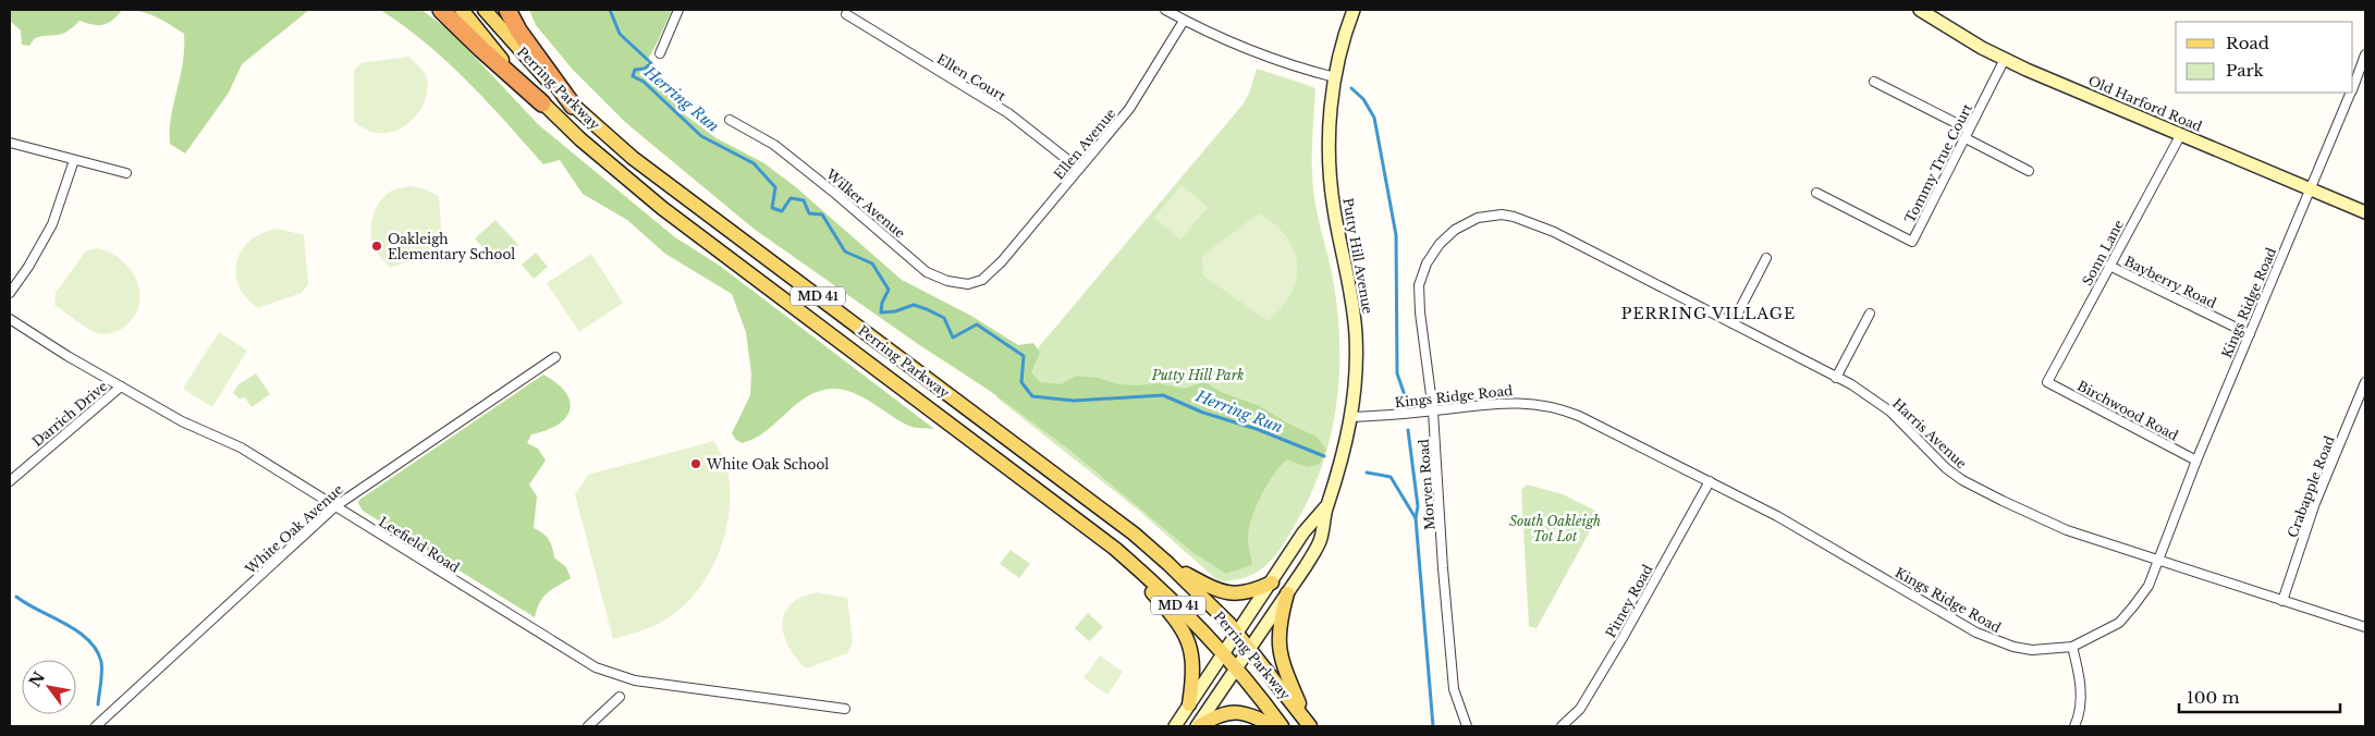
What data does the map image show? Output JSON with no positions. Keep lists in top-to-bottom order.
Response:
{
  "streets": {
    "main road": [
      "Perring Parkway",
      "Old Harford Road",
      "Putty Hill Avenue",
      "MD 41"
    ],
    "street": [
      "Ellen Court",
      "Ellen Avenue",
      "Tommy True Court",
      "Wilker Avenue",
      "Sonn Lane",
      "Bayberry Road",
      "Kings Ridge Road",
      "Birchwood Road",
      "Darrich Drive",
      "Harris Avenue",
      "Morven Road",
      "Crabapple Road",
      "White Oak Avenue",
      "Leefield Road",
      "Pitney Road"
    ]
  },
  "crossings": [
    ["Ellen Court", "Ellen Avenue"],
    ["Perring Parkway", "Putty Hill Avenue"],
    ["Old Harford Road", "Tommy True Court"],
    ["Old Harford Road", "Sonn Lane"],
    ["Old Harford Road", "Kings Ridge Road"],
    ["Ellen Avenue", "Wilker Avenue"],
    ["Sonn Lane", "Bayberry Road"],
    ["Sonn Lane", "Birchwood Road"],
    ["Putty Hill Avenue", "Kings Ridge Road"],
    ["Bayberry Road", "Kings Ridge Road"],
    ["Kings Ridge Road", "Birchwood Road"],
    ["Kings Ridge Road", "Harris Avenue"],
    ["Kings Ridge Road", "Morven Road"],
    ["Kings Ridge Road", "Pitney Road"],
    ["Darrich Drive", "Leefield Road"],
    ["Harris Avenue", "Morven Road"],
    ["Harris Avenue", "Crabapple Road"],
    ["White Oak Avenue", "Leefield Road"]
  ],
  "districts": ["PERRING VILLAGE"],
  "water": ["Herring Run"],
  "parks": ["Putty Hill Park", "South Oakleigh Tot Lot"],
  "places": ["Oakleigh Elementary School", "White Oak School"],
  "legend": ["Road", "Park"],
  "scale_bar": "100 m",
  "north": "top left"
}
